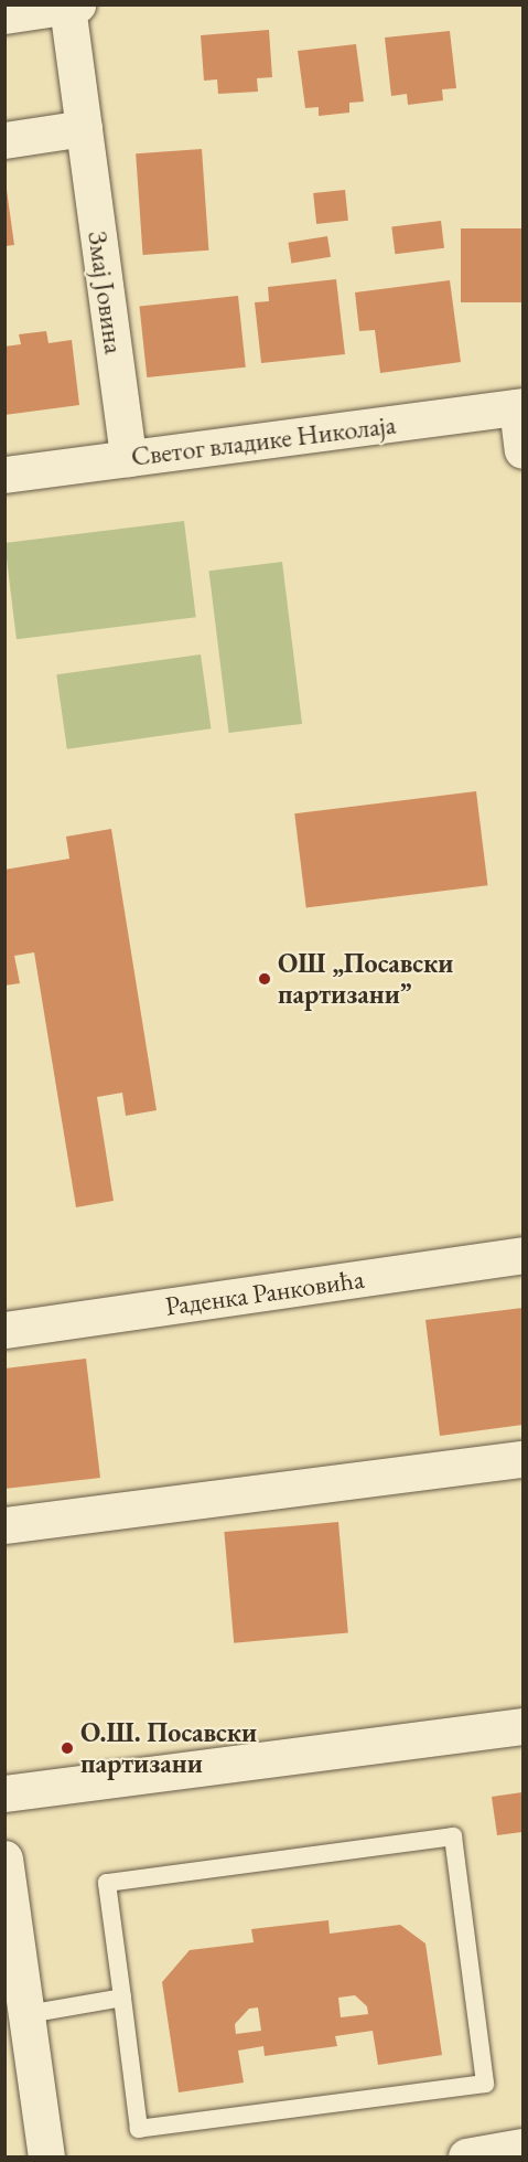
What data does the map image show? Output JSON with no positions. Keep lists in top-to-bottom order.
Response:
{
  "streets": {
    "street": ["Змај Јовина", "Светог владике Николаја", "Раденка Ранковића"]
  },
  "crossings": [
    ["Змај Јовина", "Светог владике Николаја"]
  ],
  "places": ["ОШ „Посавски партизани”", "О.Ш. Посавски партизани"]
}
